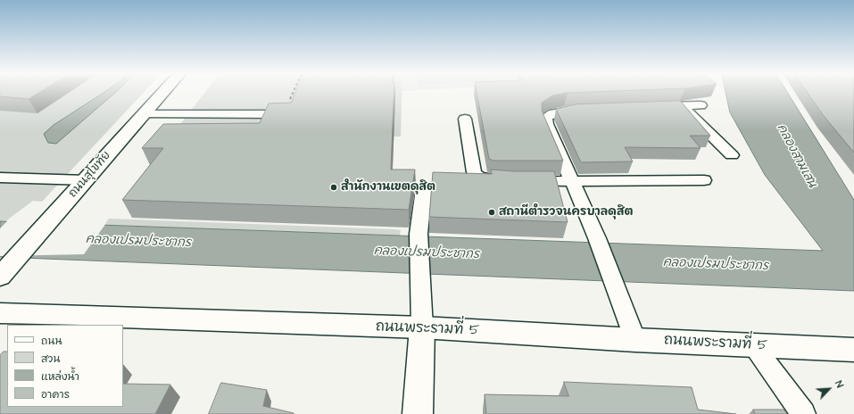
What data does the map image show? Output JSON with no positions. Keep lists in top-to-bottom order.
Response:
{
  "streets": {
    "main road": ["ถนนสุโขทัย", "ถนนพระรามที่ 5"]
  },
  "water": ["คลองสามเสน", "คลองเปรมประชากร"],
  "places": ["สำนักงานเขตดุสิต", "สถานีตำรวจนครบาลดุสิต"],
  "legend": [
    "ถนน",
    "สวน",
    "แหล่งน้ำ",
    "อาคาร"
  ],
  "north": "top right"
}
